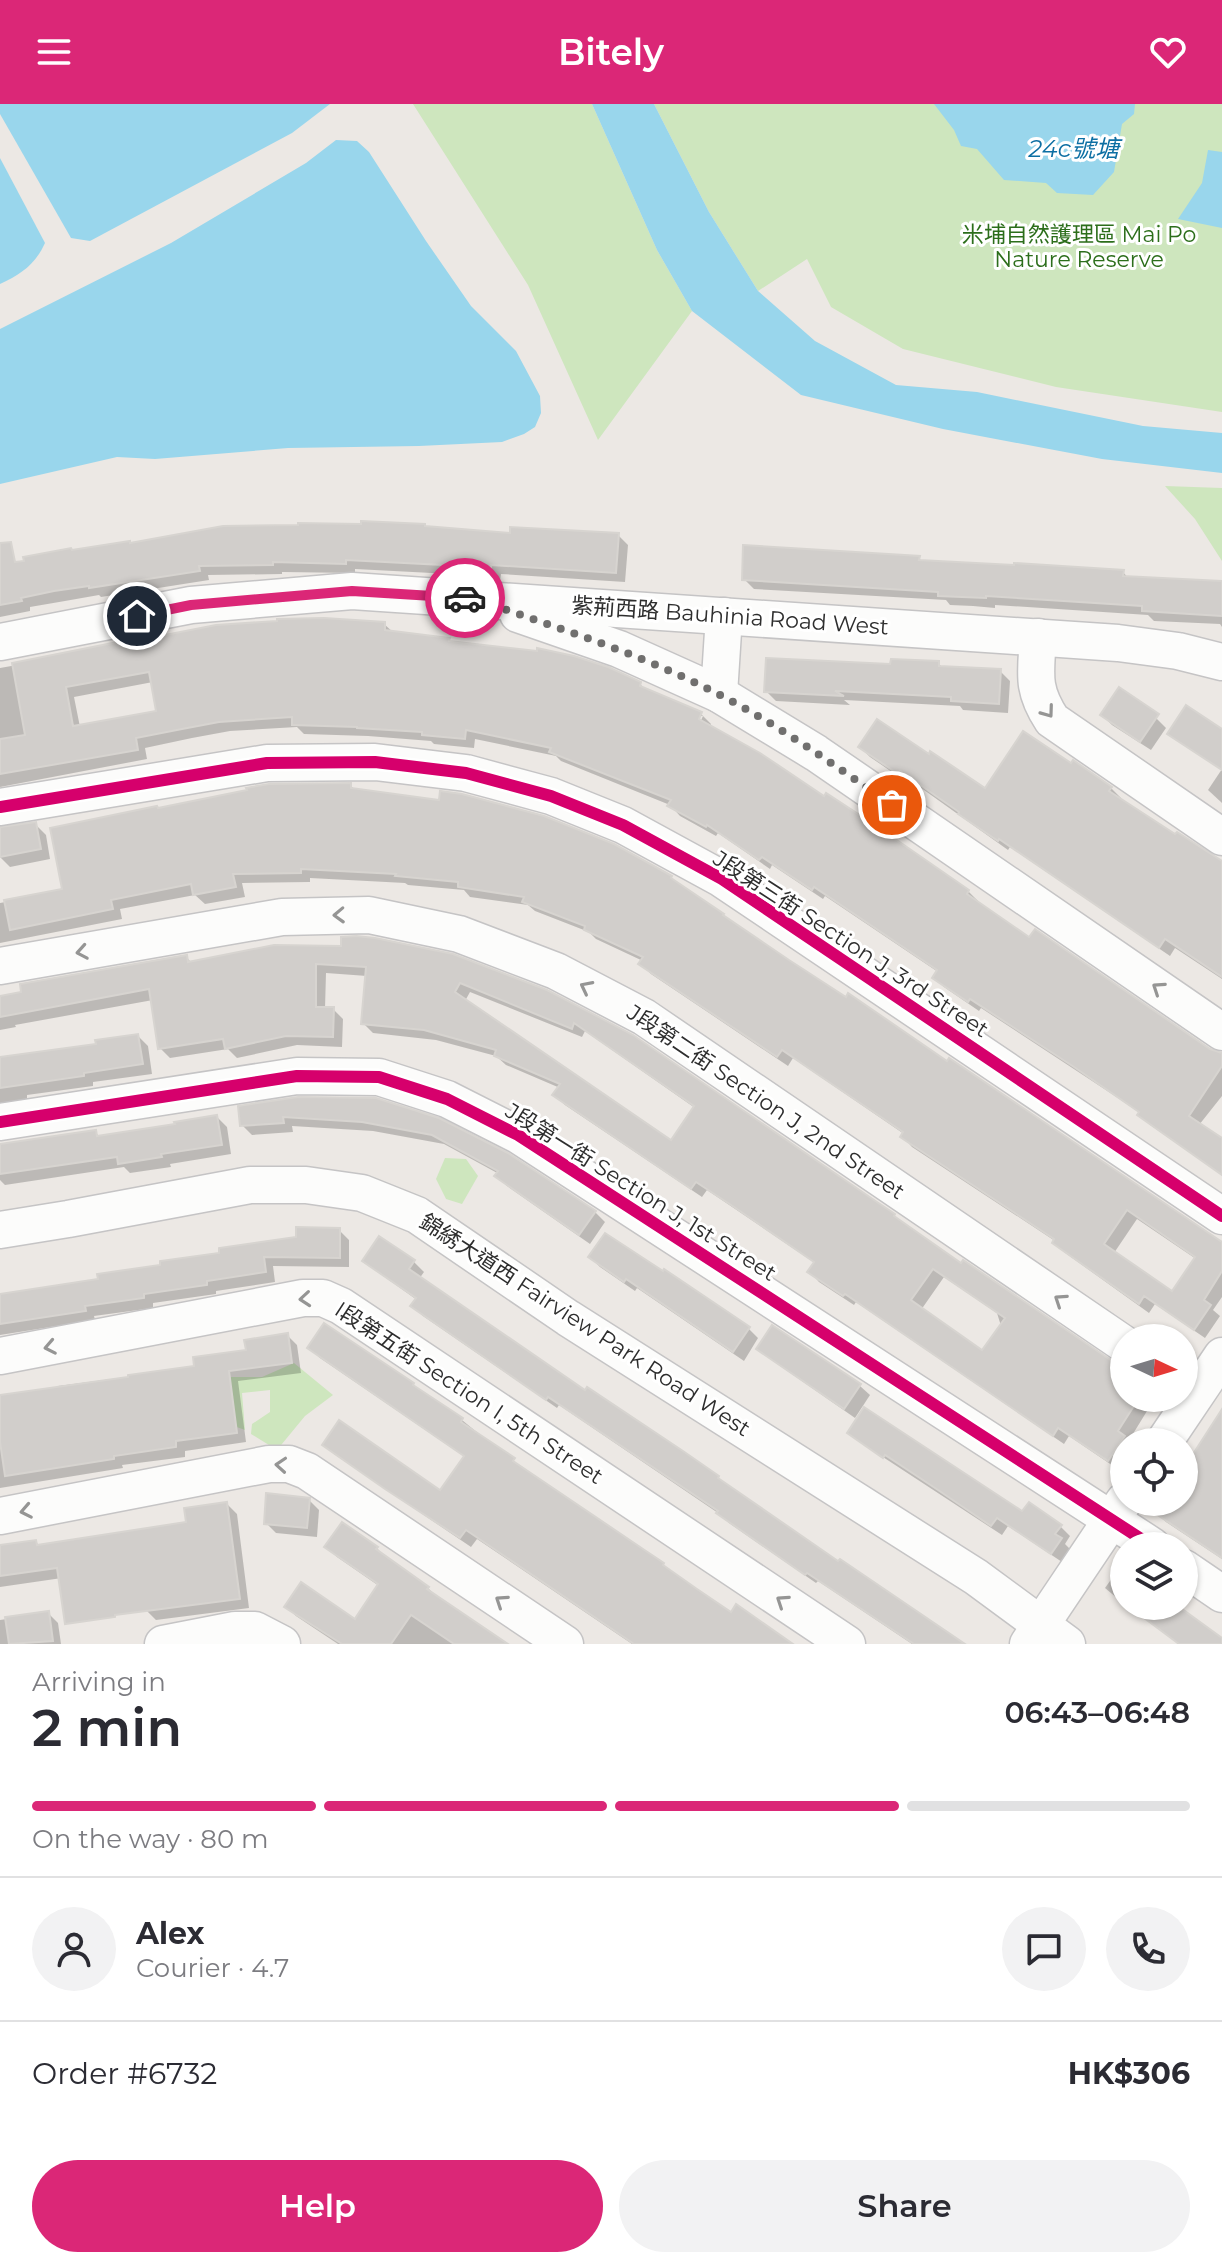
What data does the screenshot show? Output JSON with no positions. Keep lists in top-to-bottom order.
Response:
{
  "streets": {
    "street": [
      "紫荊西路 Bauhinia Road West",
      "J段第三街 Section J, 3rd Street",
      "J段第二街 Section J, 2nd Street",
      "J段第一街 Section J, 1st Street",
      "錦綉大道西 Fairview Park Road West",
      "I段第五街 Section I, 5th Street"
    ]
  },
  "water": ["24c號塘"],
  "parks": ["米埔自然護理區 Mai Po Nature Reserve"],
  "north": "right",
  "page": {
    "header": "Bitely",
    "heading": ["2 min", "Arriving in", "06:43–06:48"],
    "panel": [
      "Alex",
      "Courier · 4.7",
      "Order #6732",
      "HK$306"
    ],
    "bar": "On the way · 80 m",
    "buttons": ["Help", "Share"]
  }
}
